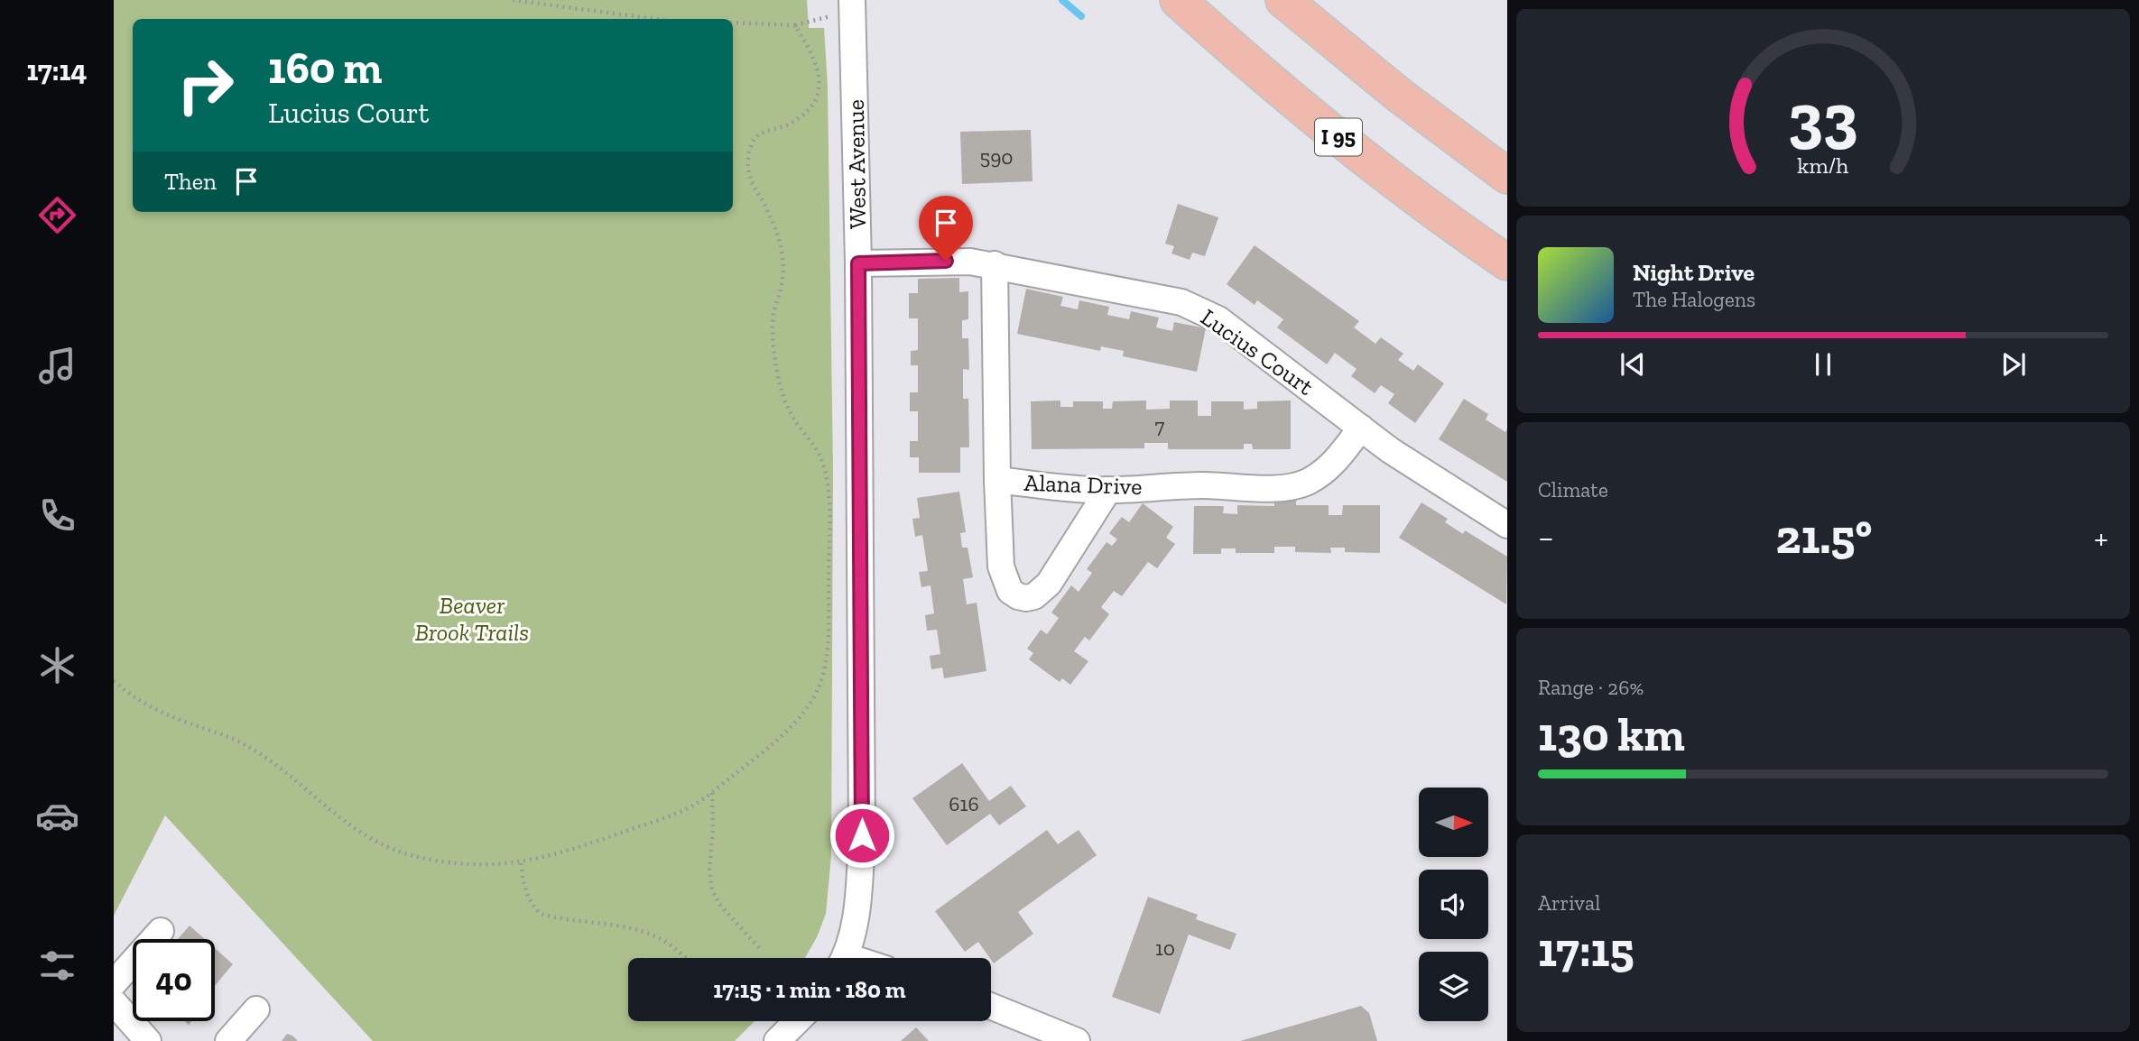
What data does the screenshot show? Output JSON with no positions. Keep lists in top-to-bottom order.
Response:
{
  "streets": {
    "highway": ["I 95"],
    "street": ["West Avenue", "Lucius Court", "Alana Drive"]
  },
  "crossings": [
    ["West Avenue", "Lucius Court"],
    ["Lucius Court", "Alana Drive"]
  ],
  "parks": ["Beaver Brook Trails"],
  "house_numbers": [
    "590",
    "7",
    "616",
    "10"
  ],
  "north": "right",
  "page": {
    "tabs": "17:14",
    "turn": ["160 m", "Lucius Court"],
    "then": "Then",
    "song": ["Night Drive", "The Halogens"],
    "tile": [
      "Climate",
      ["Range · 26%", "130 km"],
      ["Arrival", "17:15"]
    ],
    "heat": ["−", "21.5°", "+"],
    "limit": "40",
    "trip": "17:15 · 1 min · 180 m",
    "gauge": ["33", "km/h"]
  }
}
